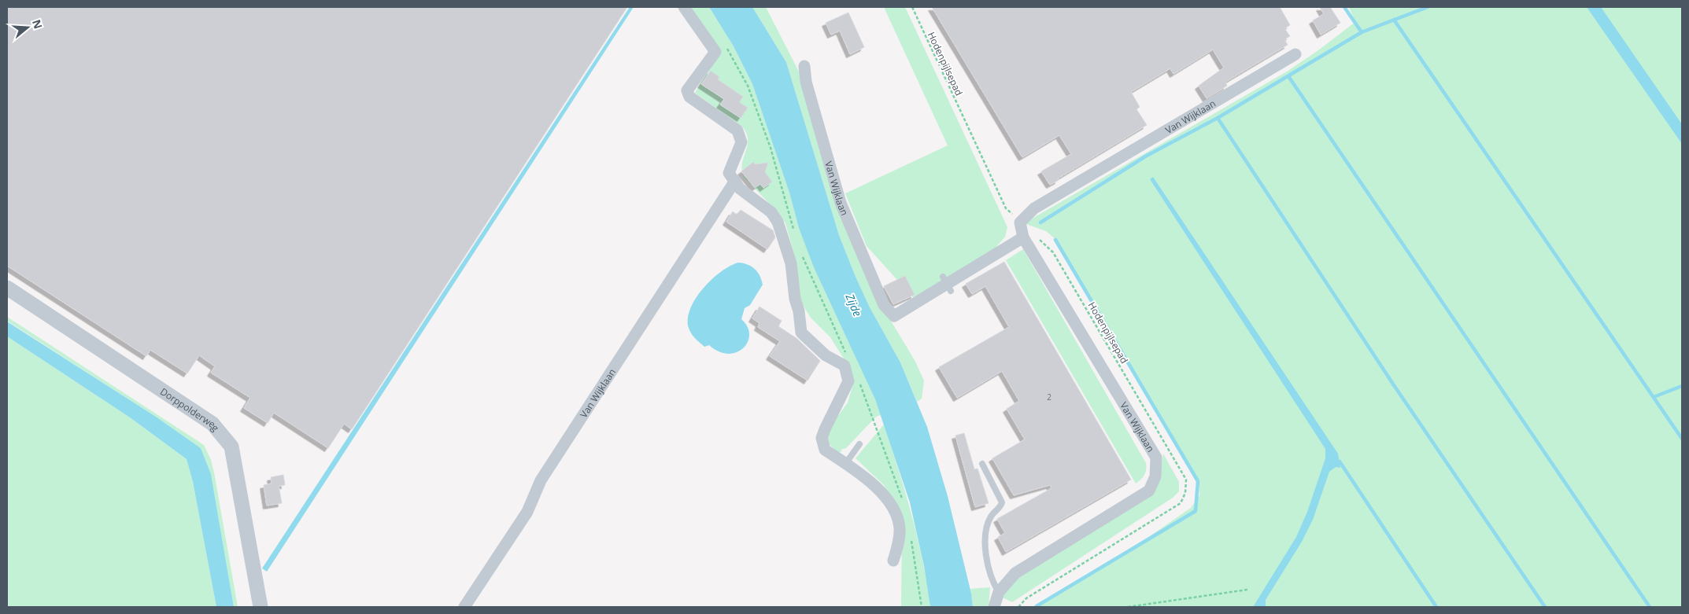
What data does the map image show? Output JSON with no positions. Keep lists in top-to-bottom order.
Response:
{
  "streets": {
    "street": ["Van Wijklaan", "Dorppolderweg"],
    "path": ["Hodenpijlsepad"]
  },
  "crossings": [
    ["Hodenpijlsepad", "Van Wijklaan"]
  ],
  "water": ["Zijde"],
  "house_numbers": ["2"],
  "north": "right"
}
